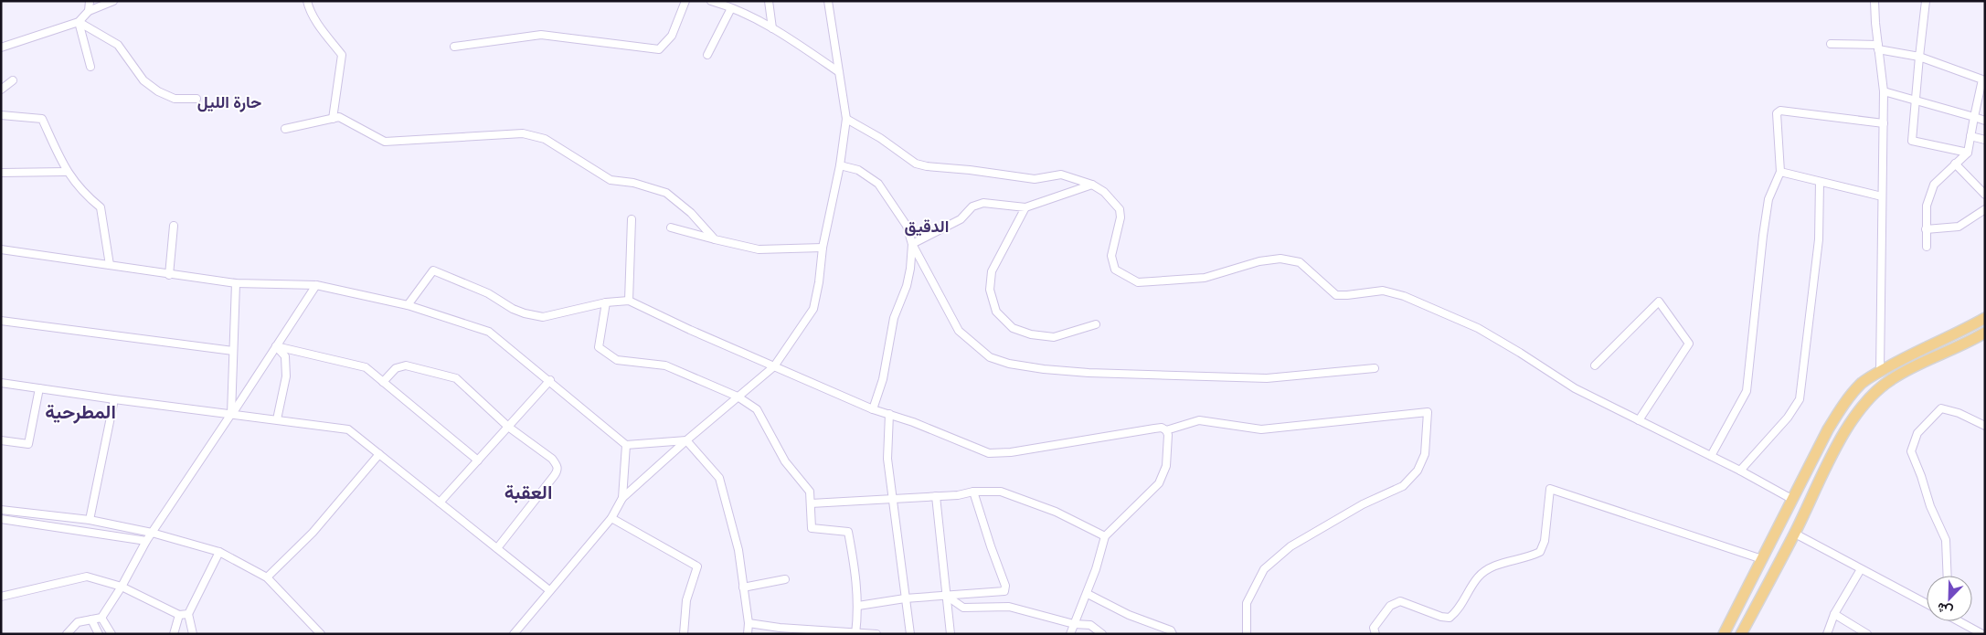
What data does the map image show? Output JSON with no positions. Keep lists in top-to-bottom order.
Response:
{
  "districts": [
    "حارة الليل",
    "الدقيق",
    "المطرحية",
    "العقبة"
  ],
  "north": "bottom left"
}
